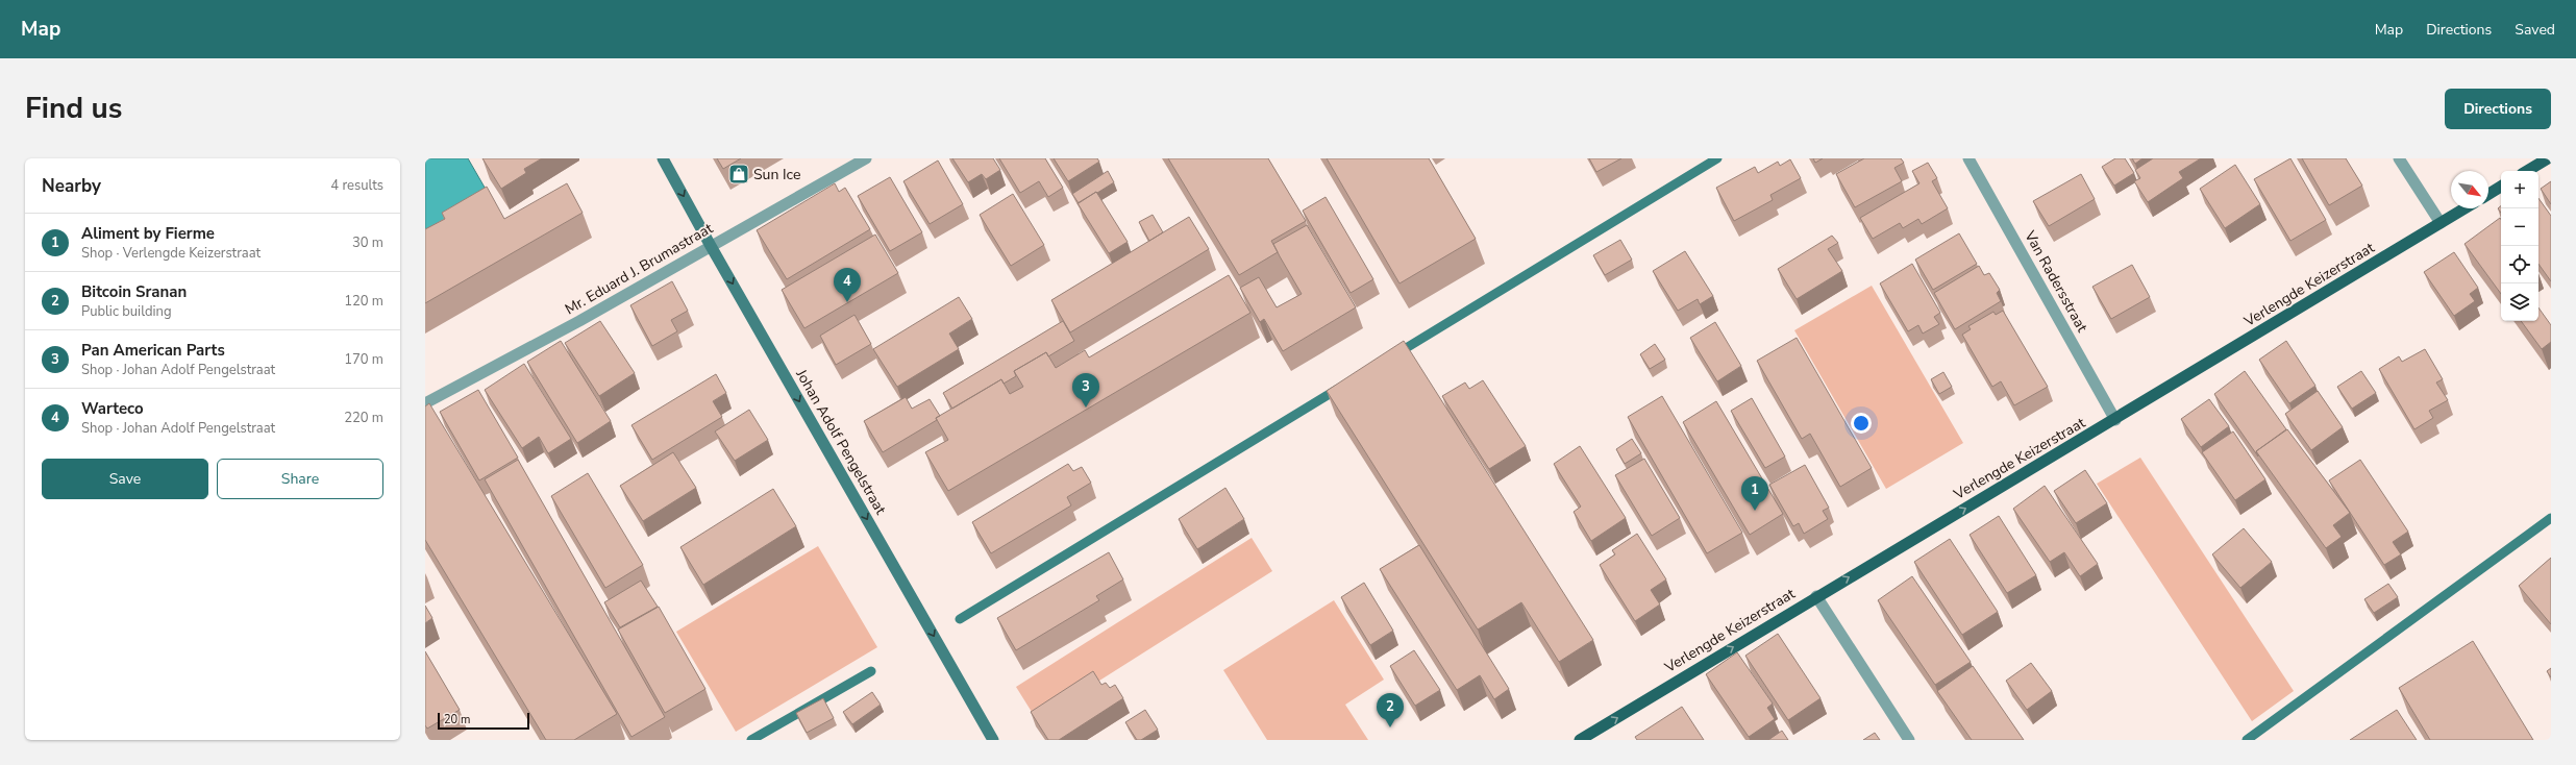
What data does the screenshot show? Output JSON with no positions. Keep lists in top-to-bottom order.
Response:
{
  "streets": {
    "main road": ["Verlengde Keizerstraat", "Johan Adolf Pengelstraat"],
    "street": ["Mr. Eduard J. Brumastraat", "Van Radersstraat"]
  },
  "crossings": [
    ["Mr. Eduard J. Brumastraat", "Johan Adolf Pengelstraat"],
    ["Van Radersstraat", "Verlengde Keizerstraat"]
  ],
  "one_way": ["Verlengde Keizerstraat", "Johan Adolf Pengelstraat"],
  "places": {
    "shop": ["Sun Ice"]
  },
  "scale_bar": "20 m",
  "north": "bottom right",
  "page": {
    "header": "Map",
    "nav": ["Map", "Directions", "Saved"],
    "title": "Find us",
    "buttons": [
      "Directions",
      ["Save", "Share"]
    ],
    "heading": ["Nearby", "4 results"],
    "map_buttons": ["+", "−"],
    "list": [
      {
        "mark": "1",
        "name": "Aliment by Fierme",
        "note": "Shop · Verlengde Keizerstraat",
        "value": "30 m"
      },
      {
        "mark": "2",
        "name": "Bitcoin Sranan",
        "note": "Public building",
        "value": "120 m"
      },
      {
        "mark": "3",
        "name": "Pan American Parts",
        "note": "Shop · Johan Adolf Pengelstraat",
        "value": "170 m"
      },
      {
        "mark": "4",
        "name": "Warteco",
        "note": "Shop · Johan Adolf Pengelstraat",
        "value": "220 m"
      }
    ],
    "pins": [
      "4",
      "3",
      "1",
      "2"
    ],
    "scale": "20 m"
  }
}
